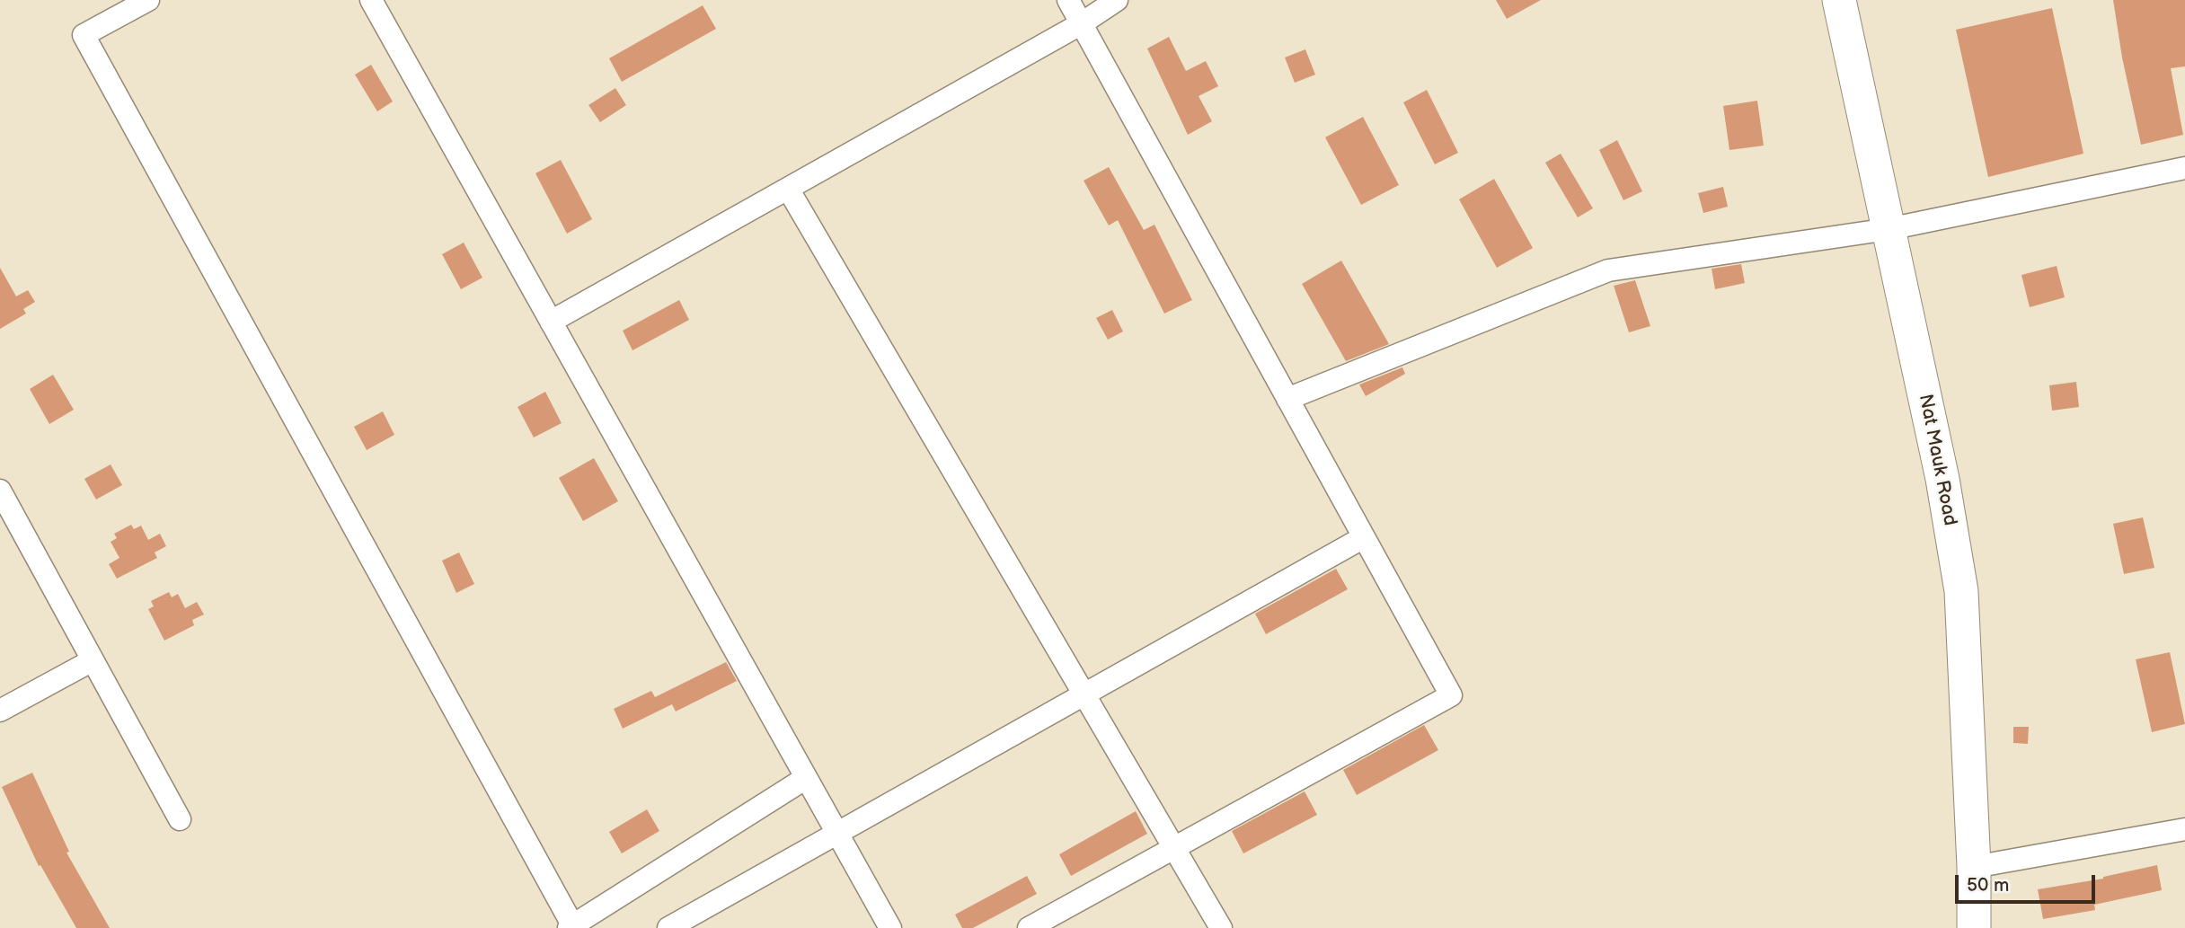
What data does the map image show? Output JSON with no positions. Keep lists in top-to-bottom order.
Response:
{
  "streets": {
    "highway": ["Nat Mauk Road"]
  },
  "scale_bar": "50 m"
}
